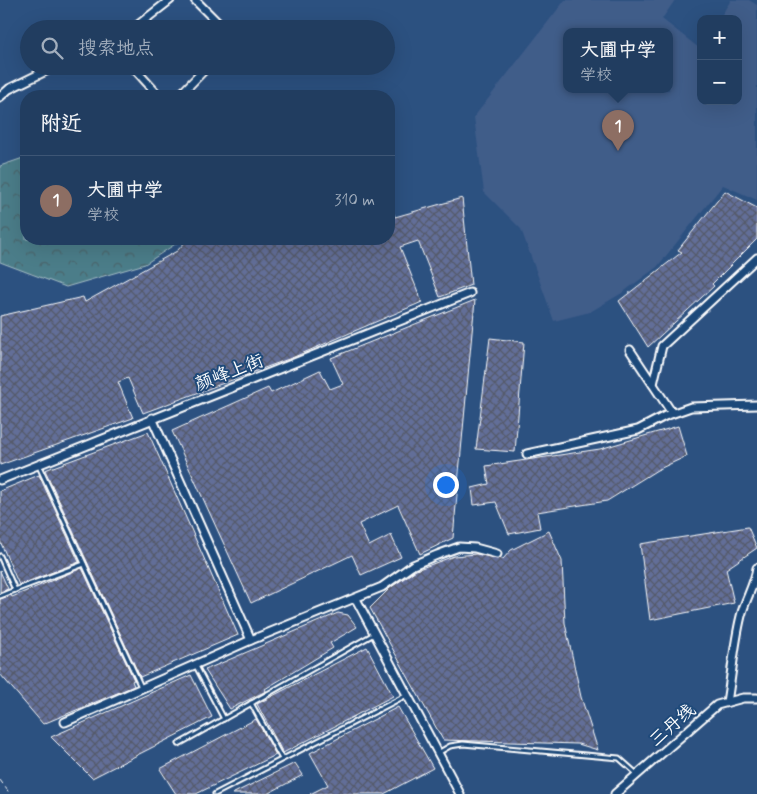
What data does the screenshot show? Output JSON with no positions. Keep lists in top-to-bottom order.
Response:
{
  "streets": {
    "street": ["颜峰上街", "三丹线"]
  },
  "page": {
    "map_buttons": ["+", "−"],
    "search": "搜索地点",
    "popup": ["大圃中学", "学校"],
    "heading": "附近",
    "pins": "1",
    "list": [
      {
        "mark": "1",
        "name": "大圃中学",
        "note": "学校",
        "value": "310 m"
      }
    ]
  }
}
